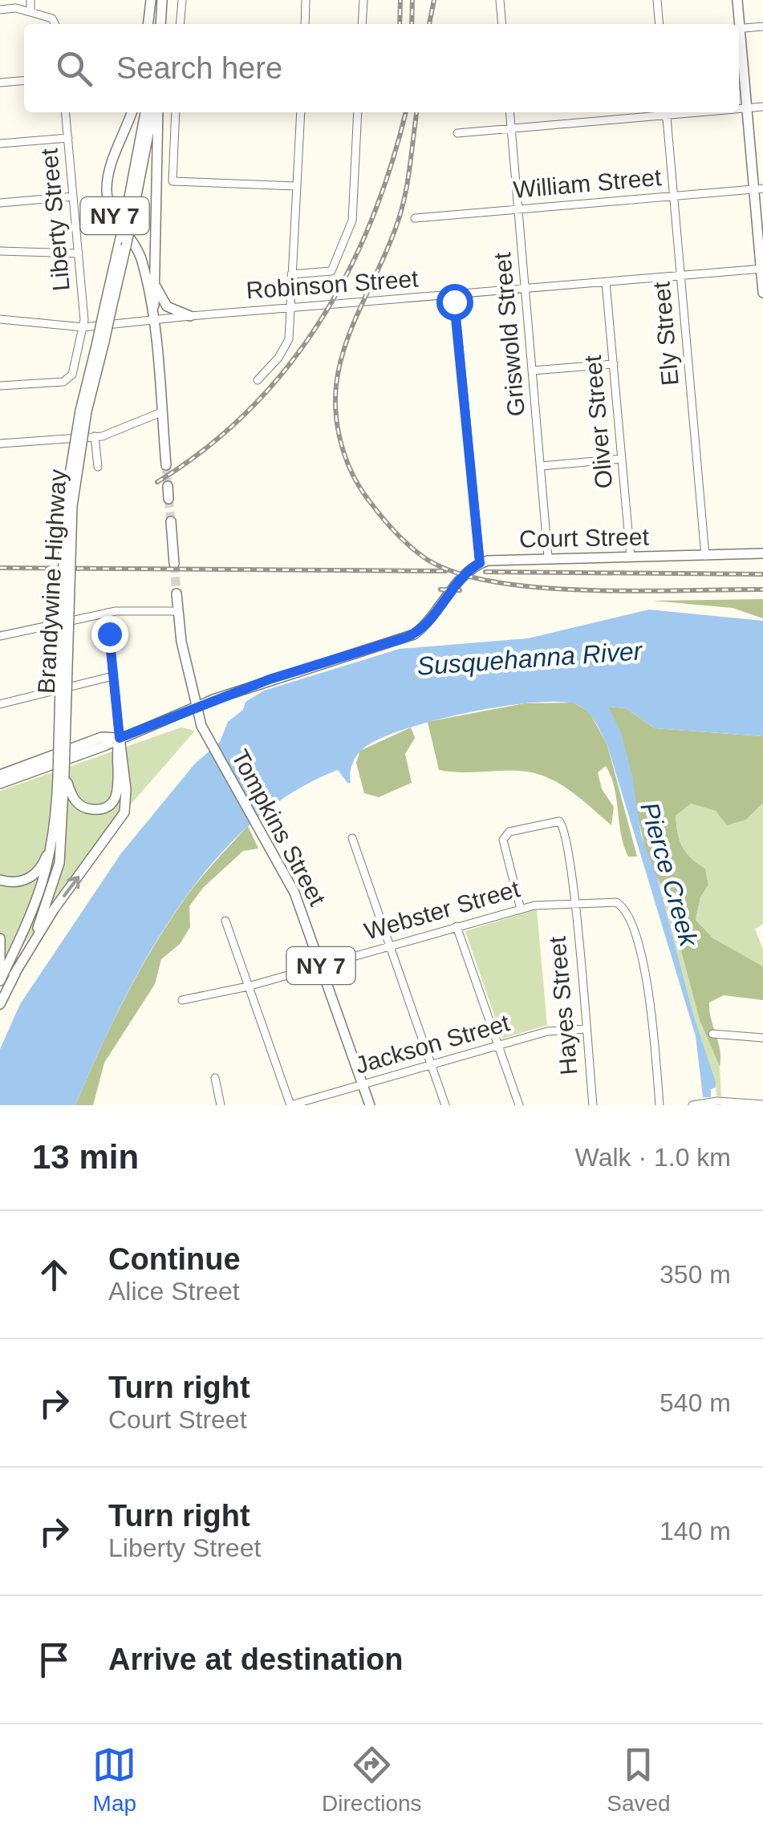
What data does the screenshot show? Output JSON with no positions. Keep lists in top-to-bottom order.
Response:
{
  "streets": {
    "main road": [
      "NY 7",
      "Court Street",
      "Brandywine Highway",
      "Tompkins Street"
    ],
    "street": [
      "William Street",
      "Liberty Street",
      "Robinson Street",
      "Ely Street",
      "Griswold Street",
      "Oliver Street",
      "Webster Street",
      "Hayes Street",
      "Jackson Street"
    ]
  },
  "crossings": [
    ["William Street", "Ely Street"],
    ["William Street", "Griswold Street"],
    ["NY 7", "Robinson Street"],
    ["NY 7", "Tompkins Street"],
    ["Liberty Street", "Robinson Street"],
    ["Robinson Street", "Ely Street"],
    ["Robinson Street", "Griswold Street"],
    ["Robinson Street", "Oliver Street"],
    ["Ely Street", "Court Street"],
    ["Griswold Street", "Court Street"],
    ["Oliver Street", "Court Street"],
    ["Tompkins Street", "Webster Street"],
    ["Tompkins Street", "Jackson Street"],
    ["Webster Street", "Hayes Street"],
    ["Hayes Street", "Jackson Street"]
  ],
  "water": ["Susquehanna River", "Pierce Creek"],
  "page": {
    "search": "Search here",
    "heading": ["13 min", "Walk · 1.0 km"],
    "list": [
      ["Continue", "Alice Street", "350 m"],
      ["Turn right", "Court Street", "540 m"],
      ["Turn right", "Liberty Street", "140 m"],
      "Arrive at destination"
    ],
    "nav": ["Map", "Directions", "Saved"]
  }
}
